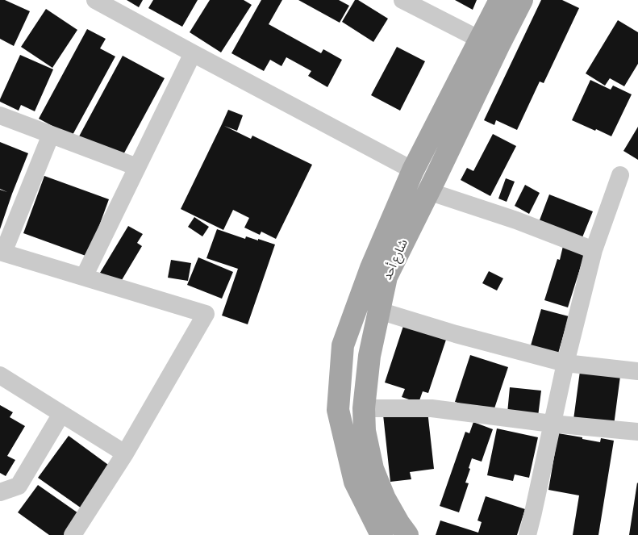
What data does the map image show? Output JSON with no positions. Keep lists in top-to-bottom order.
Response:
{
  "streets": {
    "main road": ["شارع أحد"]
  }
}
